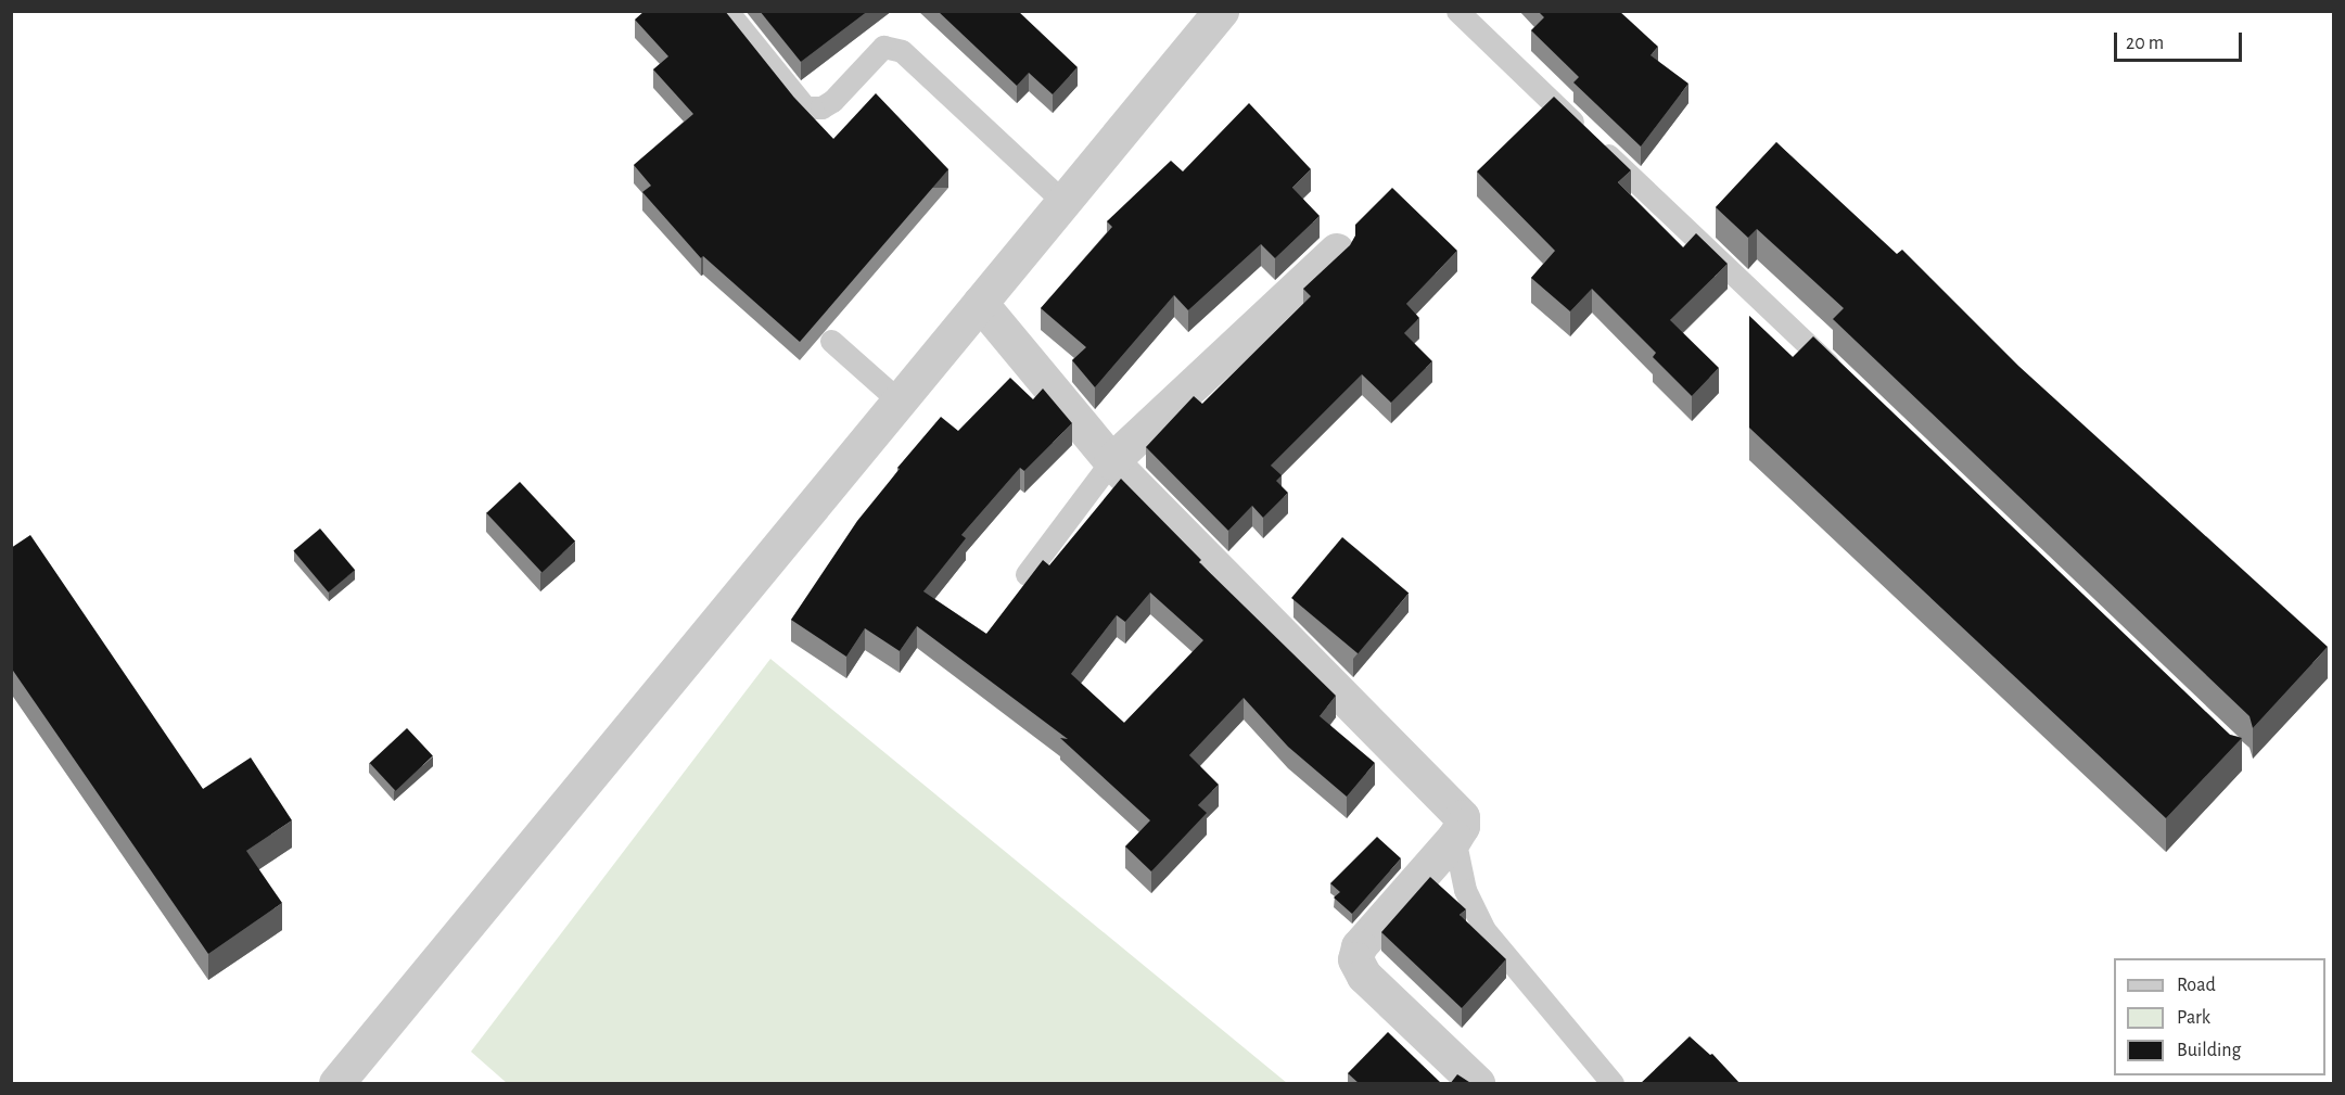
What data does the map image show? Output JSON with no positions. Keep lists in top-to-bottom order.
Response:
{
  "legend": ["Road", "Park", "Building"],
  "scale_bar": "20 m"
}
